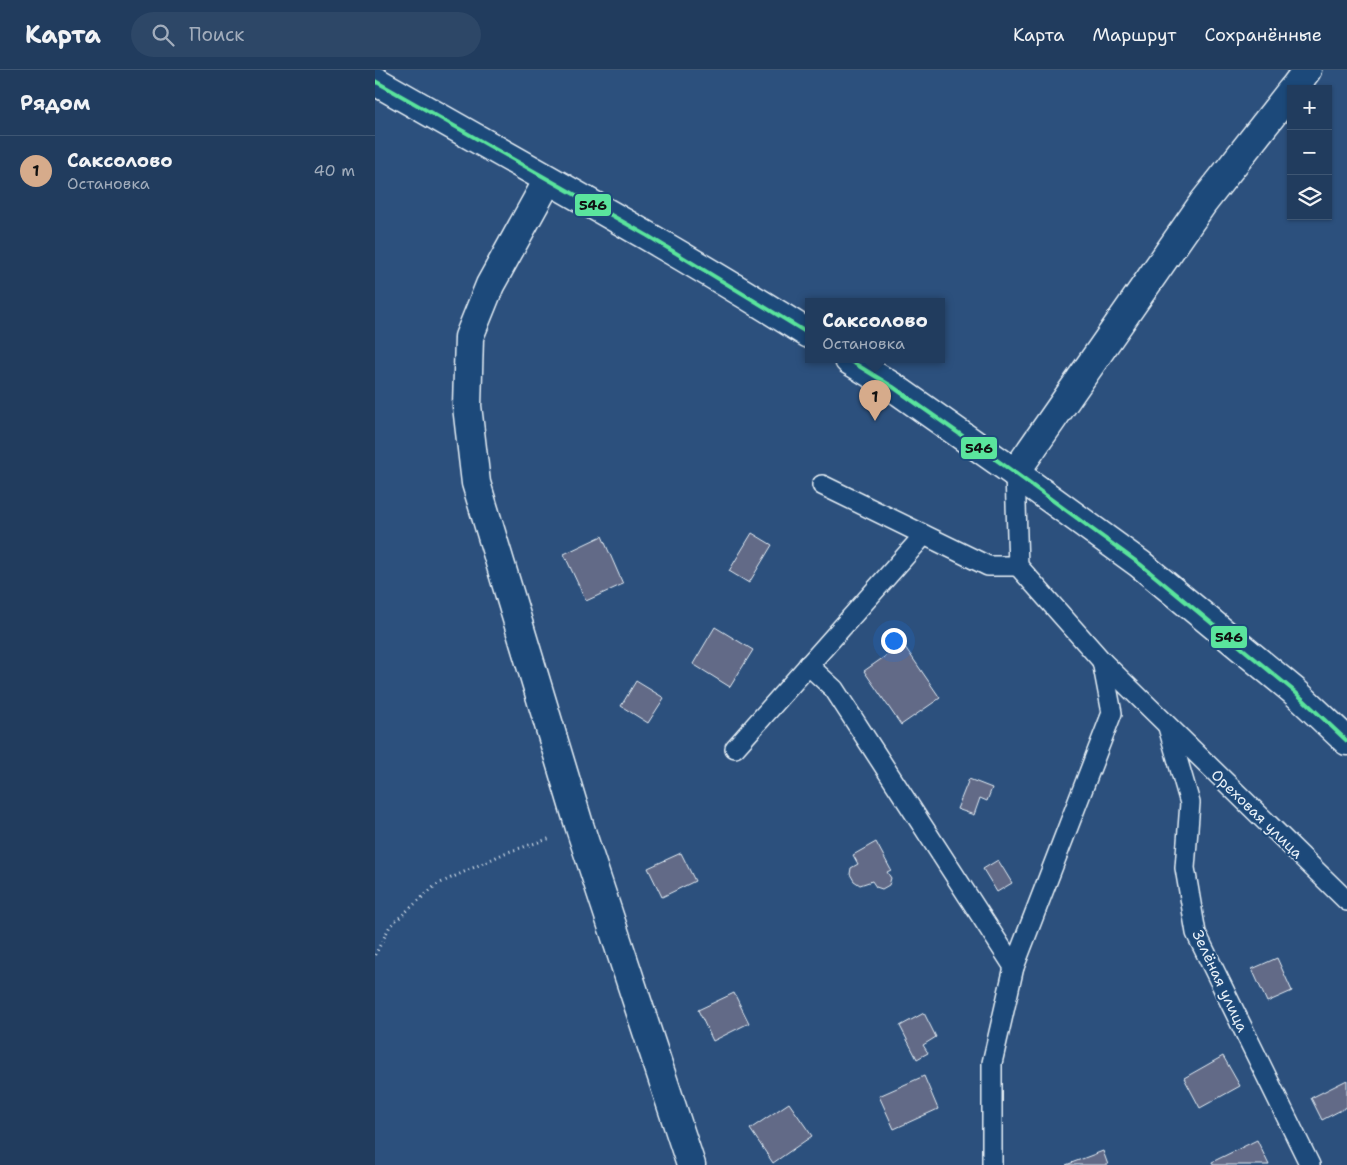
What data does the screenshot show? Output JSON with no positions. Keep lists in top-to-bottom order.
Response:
{
  "streets": {
    "lane": ["Ореховая улица", "Зелёная улица"]
  },
  "crossings": [
    ["Ореховая улица", "Зелёная улица"]
  ],
  "lines": ["transit line 546"],
  "page": {
    "header": "Карта",
    "search": "Поиск",
    "nav": ["Карта", "Маршрут", "Сохранённые"],
    "heading": "Рядом",
    "map_buttons": ["+", "−"],
    "list": [
      {
        "mark": "1",
        "name": "Саксолово",
        "note": "Остановка",
        "value": "40 m"
      }
    ],
    "popup": ["Саксолово", "Остановка"],
    "pins": "1"
  }
}
